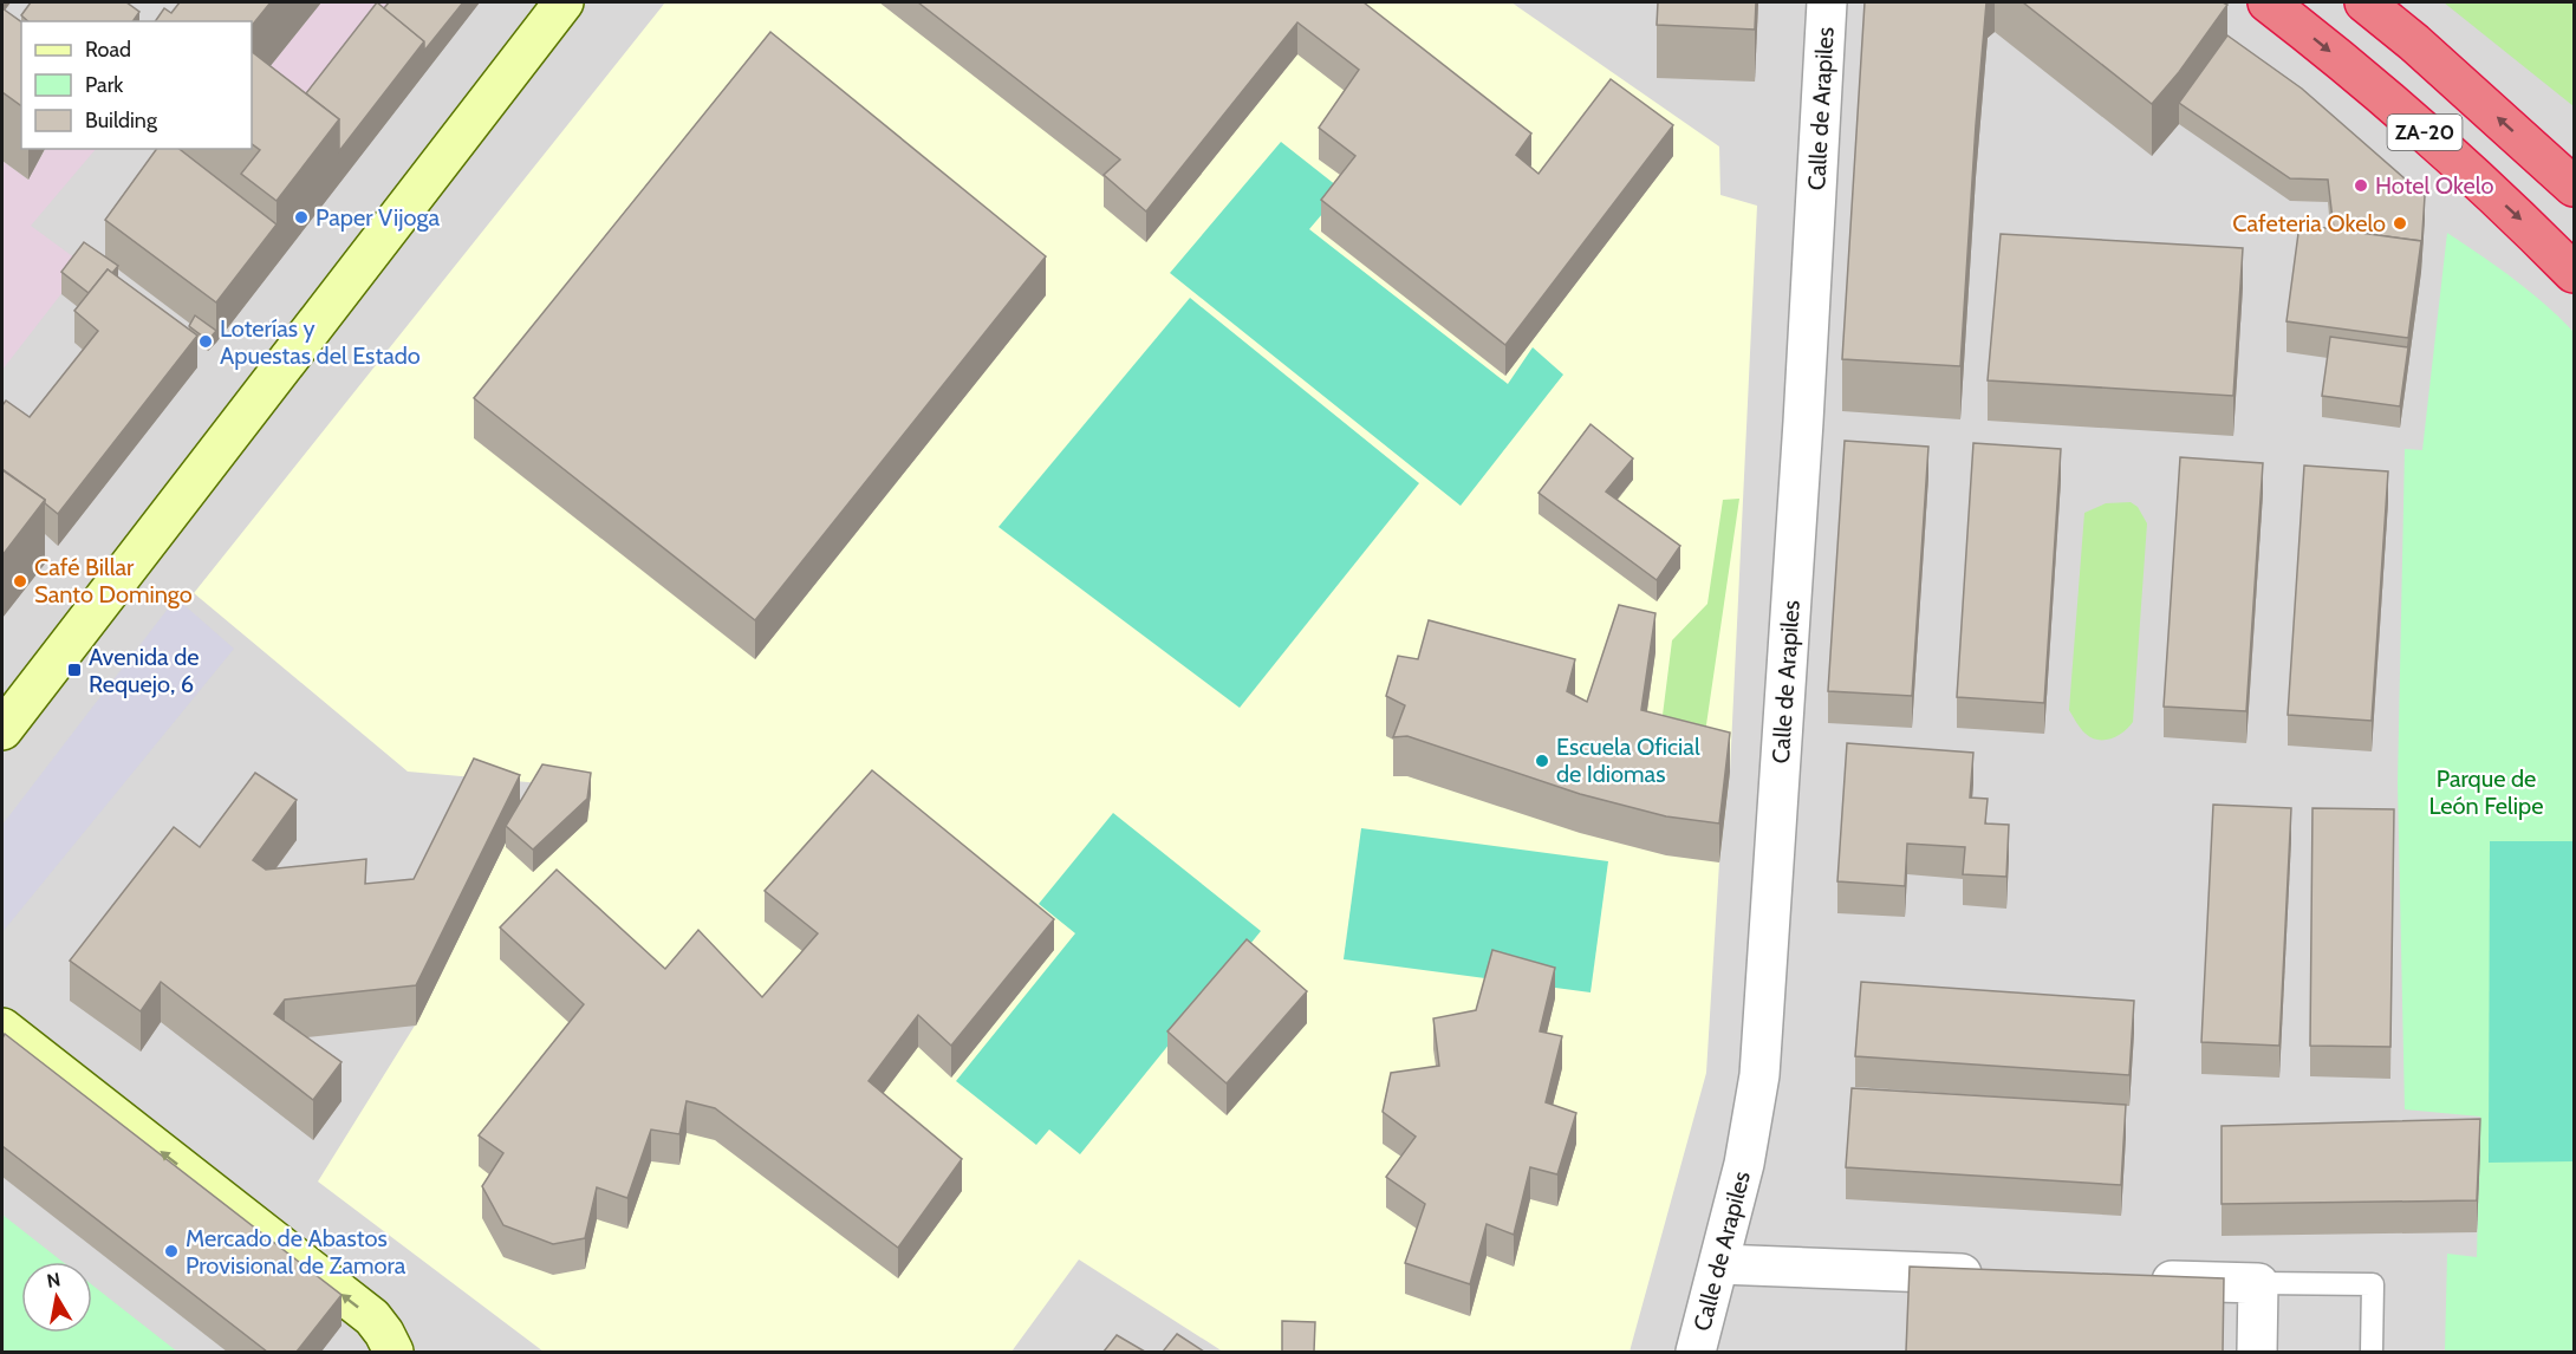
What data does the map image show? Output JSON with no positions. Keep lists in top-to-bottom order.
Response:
{
  "streets": {
    "highway": ["ZA-20"],
    "street": ["Calle de Arapiles"]
  },
  "parks": ["Parque de León Felipe"],
  "places": {
    "other": [
      "Hotel Okelo",
      "Paper Vijoga",
      "Cafeteria Okelo",
      "Loterías y Apuestas del Estado",
      "Café Billar Santo Domingo",
      "Escuela Oficial de Idiomas",
      "Mercado de Abastos Provisional de Zamora"
    ],
    "transit": ["Avenida de Requejo, 6"]
  },
  "legend": ["Road", "Park", "Building"],
  "north": "top"
}
